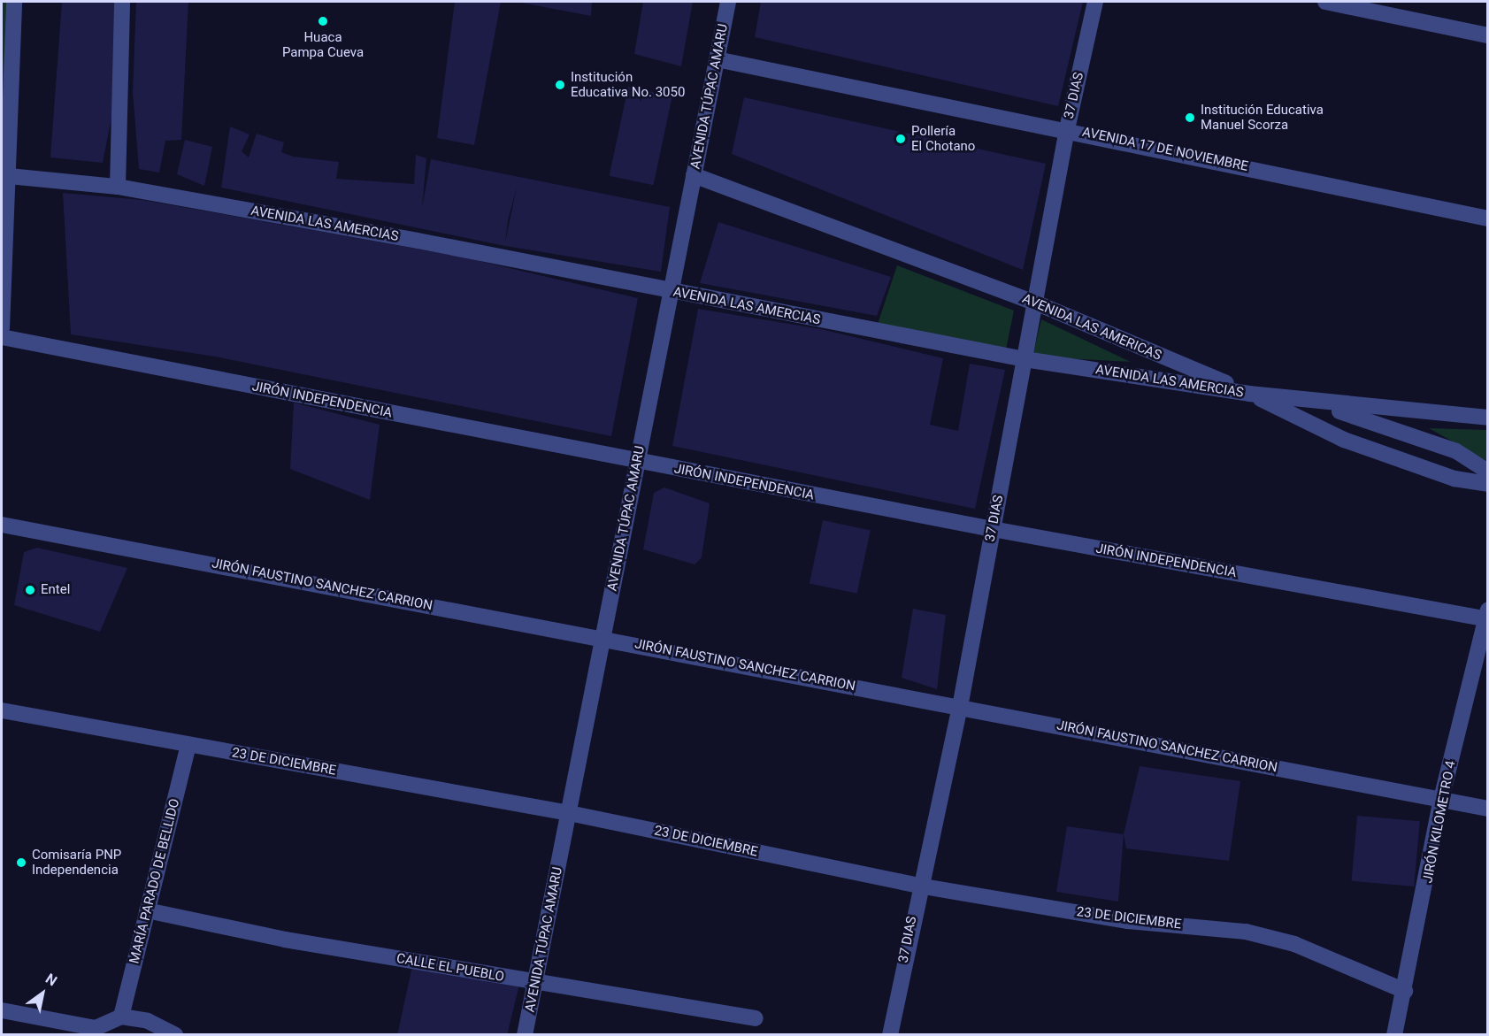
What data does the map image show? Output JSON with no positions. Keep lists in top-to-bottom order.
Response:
{
  "streets": {
    "street": [
      "37 DIAS",
      "AVENIDA TÚPAC AMARU",
      "AVENIDA 17 DE NOVIEMBRE",
      "AVENIDA LAS AMERCIAS",
      "AVENIDA LAS AMERICAS",
      "JIRÓN INDEPENDENCIA",
      "JIRÓN FAUSTINO SANCHEZ CARRION",
      "23 DE DICIEMBRE",
      "JIRÓN KILOMETRO 4",
      "MARÍA PARADO DE BELLIDO",
      "CALLE EL PUEBLO"
    ]
  },
  "crossings": [
    ["37 DIAS", "AVENIDA 17 DE NOVIEMBRE"],
    ["37 DIAS", "AVENIDA LAS AMERCIAS"],
    ["37 DIAS", "AVENIDA LAS AMERICAS"],
    ["37 DIAS", "JIRÓN INDEPENDENCIA"],
    ["37 DIAS", "JIRÓN FAUSTINO SANCHEZ CARRION"],
    ["37 DIAS", "23 DE DICIEMBRE"],
    ["AVENIDA TÚPAC AMARU", "AVENIDA 17 DE NOVIEMBRE"],
    ["AVENIDA TÚPAC AMARU", "AVENIDA LAS AMERCIAS"],
    ["AVENIDA TÚPAC AMARU", "AVENIDA LAS AMERICAS"],
    ["AVENIDA TÚPAC AMARU", "JIRÓN INDEPENDENCIA"],
    ["AVENIDA TÚPAC AMARU", "JIRÓN FAUSTINO SANCHEZ CARRION"],
    ["AVENIDA TÚPAC AMARU", "23 DE DICIEMBRE"],
    ["AVENIDA TÚPAC AMARU", "CALLE EL PUEBLO"],
    ["AVENIDA LAS AMERCIAS", "AVENIDA LAS AMERICAS"],
    ["JIRÓN INDEPENDENCIA", "JIRÓN KILOMETRO 4"],
    ["JIRÓN FAUSTINO SANCHEZ CARRION", "JIRÓN KILOMETRO 4"],
    ["23 DE DICIEMBRE", "JIRÓN KILOMETRO 4"],
    ["23 DE DICIEMBRE", "MARÍA PARADO DE BELLIDO"],
    ["MARÍA PARADO DE BELLIDO", "CALLE EL PUEBLO"]
  ],
  "places": [
    "Huaca Pampa Cueva",
    "Institución Educativa No. 3050",
    "Institución Educativa Manuel Scorza",
    "Pollería El Chotano",
    "Entel",
    "Comisaría PNP Independencia"
  ],
  "north": "top right"
}
